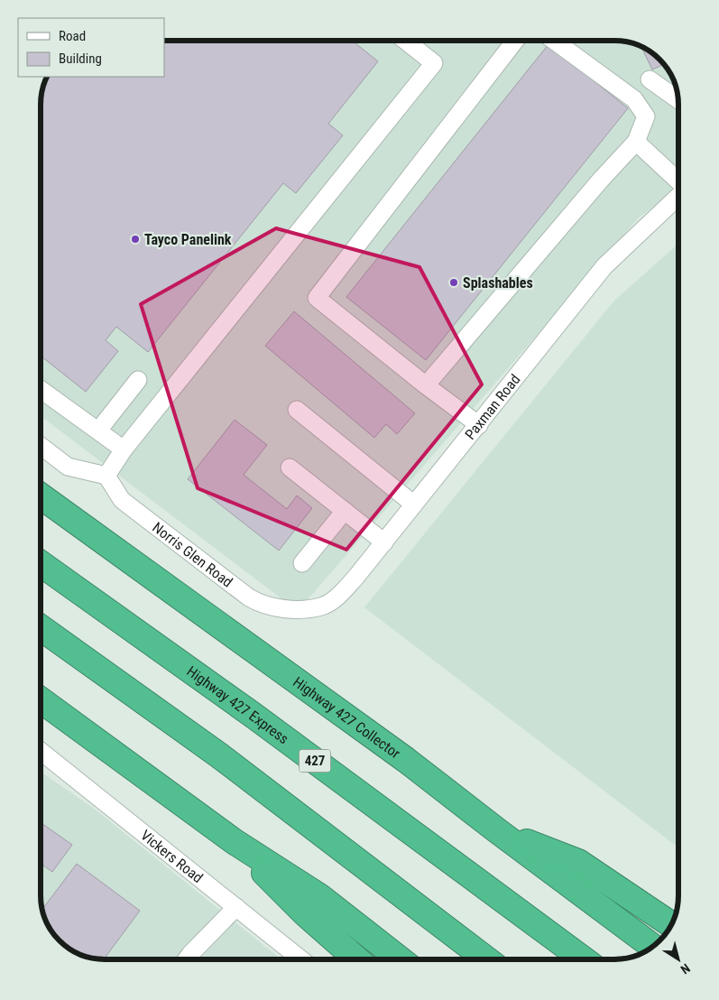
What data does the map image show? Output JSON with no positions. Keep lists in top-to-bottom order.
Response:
{
  "streets": {
    "highway": ["Highway 427 Express", "Highway 427 Collector", "427"],
    "street": ["Paxman Road", "Norris Glen Road", "Vickers Road"]
  },
  "crossings": [
    ["Paxman Road", "Norris Glen Road"]
  ],
  "places": ["Tayco Panelink", "Splashables"],
  "legend": ["Road", "Building"],
  "north": "bottom right"
}
